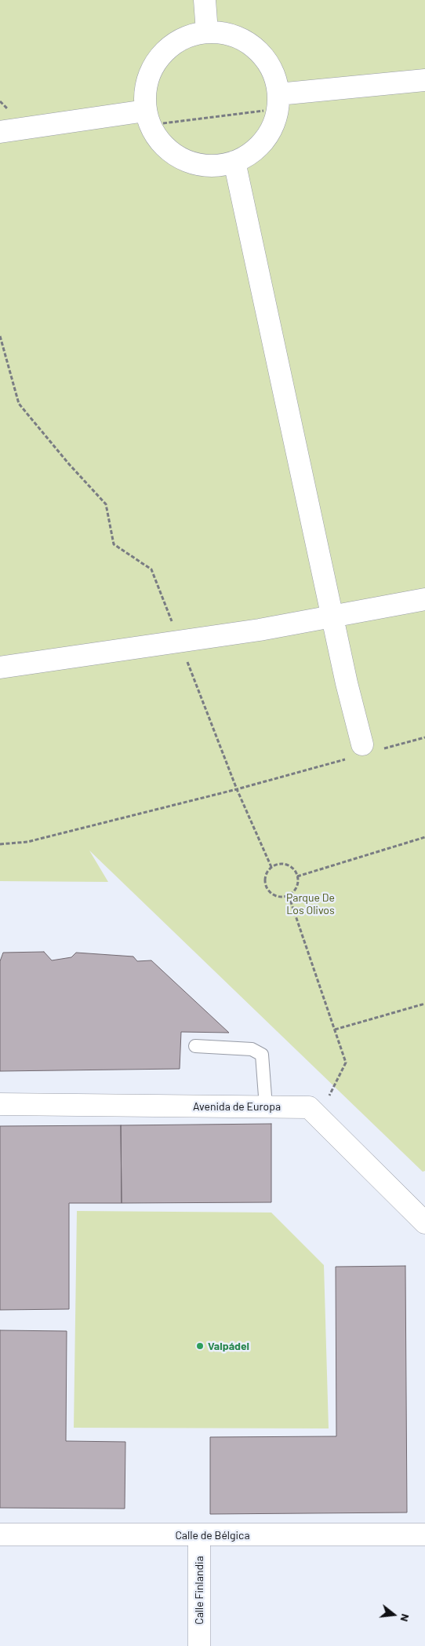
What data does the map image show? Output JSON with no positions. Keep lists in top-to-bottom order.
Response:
{
  "streets": {
    "street": ["Avenida de Europa", "Calle de Bélgica", "Calle Finlandia"]
  },
  "crossings": [
    ["Calle de Bélgica", "Calle Finlandia"]
  ],
  "parks": ["Parque De Los Olivos"],
  "places": ["Valpádel"],
  "north": "right"
}
